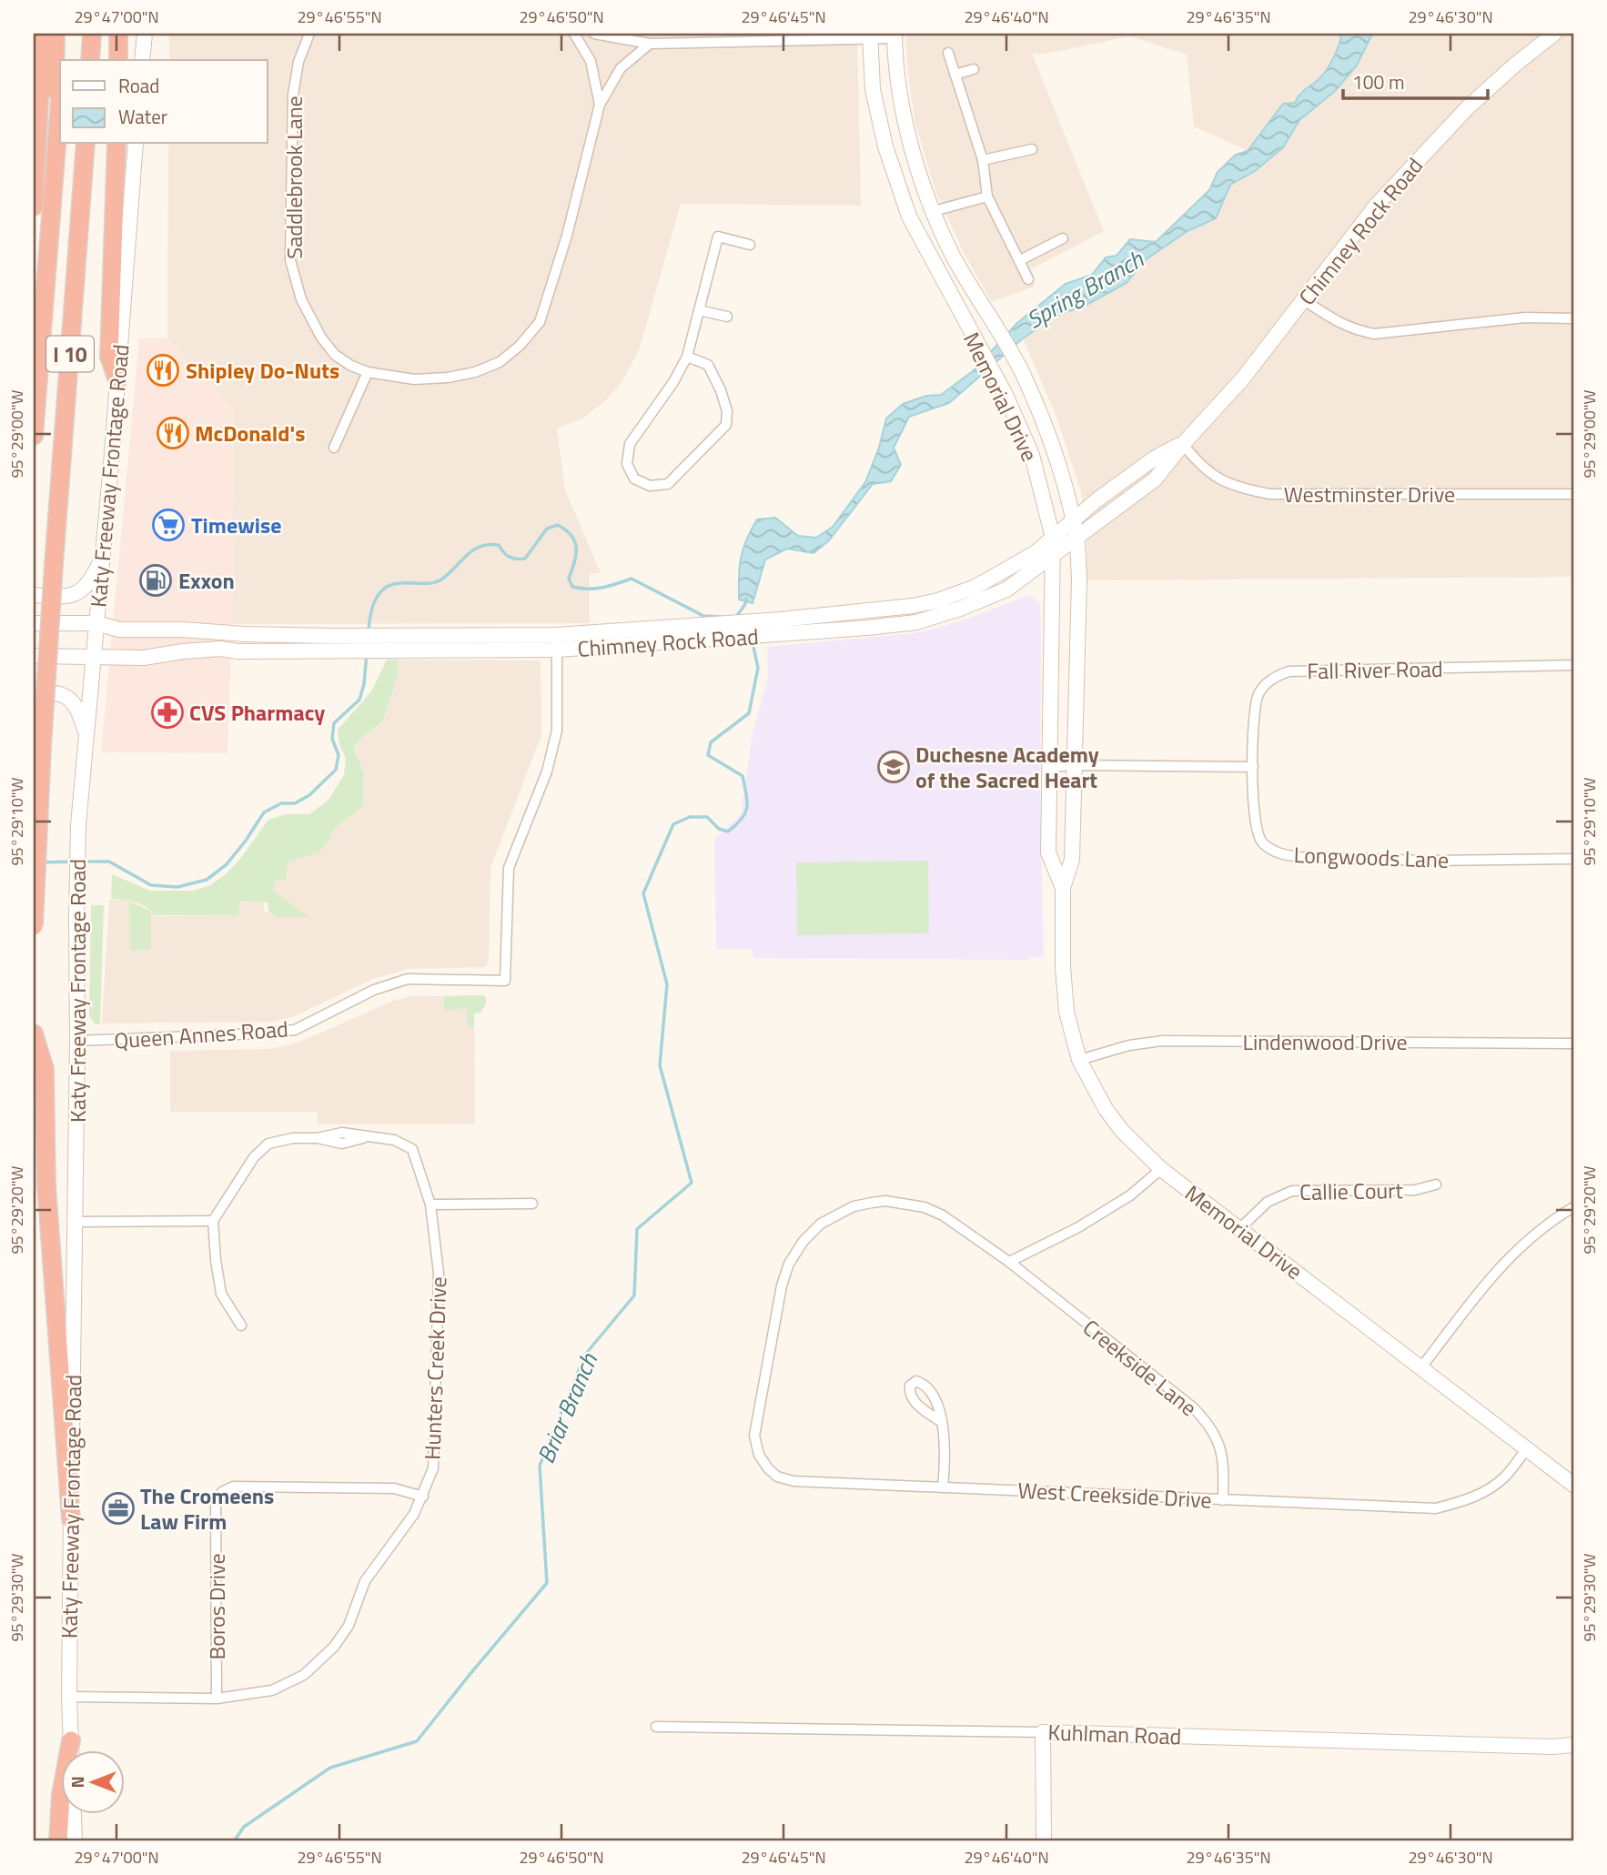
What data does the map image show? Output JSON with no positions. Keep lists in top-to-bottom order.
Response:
{
  "streets": {
    "highway": ["I 10"],
    "main road": [
      "Chimney Rock Road",
      "Memorial Drive",
      "Katy Freeway Frontage Road",
      "Kuhlman Road"
    ],
    "street": [
      "Saddlebrook Lane",
      "Westminster Drive",
      "Fall River Road",
      "Longwoods Lane",
      "Queen Annes Road",
      "Lindenwood Drive",
      "Callie Court",
      "Creekside Lane",
      "Hunters Creek Drive",
      "West Creekside Drive",
      "Boros Drive"
    ]
  },
  "crossings": [
    ["Chimney Rock Road", "Memorial Drive"],
    ["Chimney Rock Road", "Katy Freeway Frontage Road"],
    ["Chimney Rock Road", "Westminster Drive"],
    ["Chimney Rock Road", "Queen Annes Road"],
    ["Memorial Drive", "Lindenwood Drive"],
    ["Memorial Drive", "Callie Court"],
    ["Memorial Drive", "West Creekside Drive"],
    ["Katy Freeway Frontage Road", "Queen Annes Road"],
    ["Katy Freeway Frontage Road", "Hunters Creek Drive"],
    ["Fall River Road", "Longwoods Lane"],
    ["Creekside Lane", "West Creekside Drive"],
    ["Hunters Creek Drive", "Boros Drive"]
  ],
  "water": ["Spring Branch", "Briar Branch"],
  "places": {
    "restaurant": ["Shipley Do-Nuts", "McDonald's"],
    "supermarket": ["Timewise"],
    "fuel station": ["Exxon"],
    "pharmacy": ["CVS Pharmacy"],
    "school or university": ["Duchesne Academy of the Sacred Heart"],
    "office": ["The Cromeens Law Firm"]
  },
  "legend": ["Road", "Water"],
  "scale_bar": "100 m",
  "north": "left",
  "coordinates": [
    "29°47'00\"N",
    "29°46'55\"N",
    "29°46'50\"N",
    "29°46'45\"N",
    "29°46'40\"N",
    "29°46'35\"N",
    "29°46'30\"N",
    "95°29'00\"W",
    "95°29'10\"W",
    "95°29'20\"W",
    "95°29'30\"W"
  ]
}
